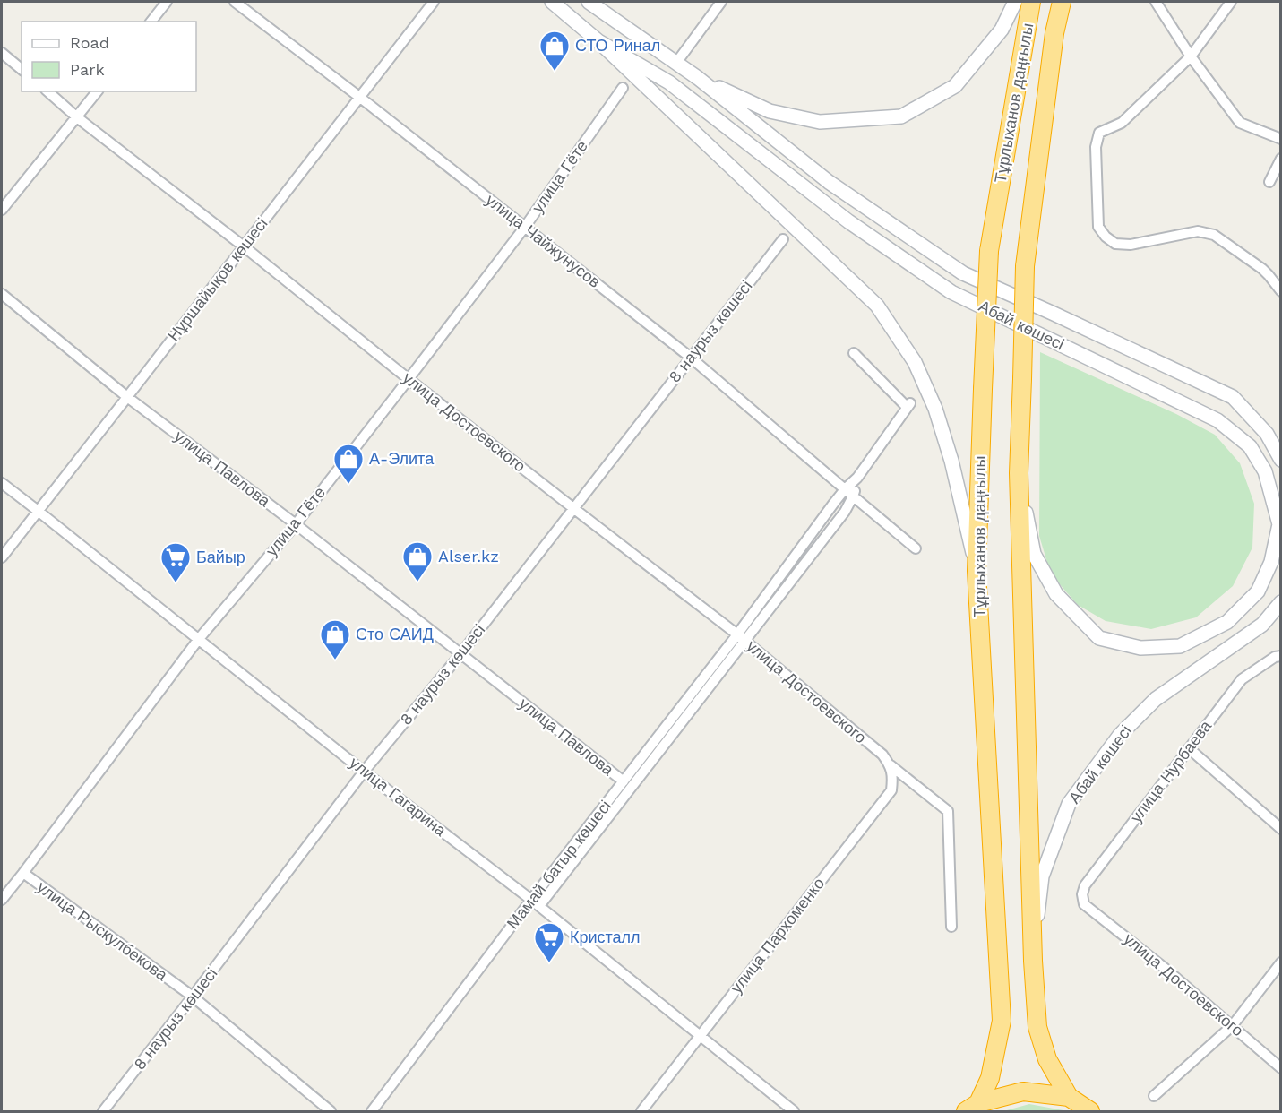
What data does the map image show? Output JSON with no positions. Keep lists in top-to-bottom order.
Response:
{
  "streets": {
    "highway": ["Тұрлыханов даңғылы"],
    "main road": ["Абай көшесі"],
    "street": [
      "улица Гёте",
      "улица Чайжунусов",
      "Нұршайықов көшесі",
      "8 наурыз көшесі",
      "улица Достоевского",
      "улица Павлова",
      "улица Нурбаева",
      "улица Гагарина",
      "Мамай батыр көшесі",
      "улица Рыскулбекова",
      "улица Пархоменко"
    ]
  },
  "crossings": [
    ["Тұрлыханов даңғылы", "Абай көшесі"],
    ["улица Гёте", "улица Чайжунусов"],
    ["улица Гёте", "улица Достоевского"],
    ["улица Гёте", "улица Павлова"],
    ["улица Гёте", "улица Гагарина"],
    ["улица Гёте", "улица Рыскулбекова"],
    ["улица Чайжунусов", "Нұршайықов көшесі"],
    ["улица Чайжунусов", "8 наурыз көшесі"],
    ["улица Чайжунусов", "Мамай батыр көшесі"],
    ["Нұршайықов көшесі", "улица Достоевского"],
    ["Нұршайықов көшесі", "улица Павлова"],
    ["Нұршайықов көшесі", "улица Гагарина"],
    ["8 наурыз көшесі", "улица Достоевского"],
    ["8 наурыз көшесі", "улица Павлова"],
    ["8 наурыз көшесі", "улица Гагарина"],
    ["8 наурыз көшесі", "улица Рыскулбекова"],
    ["улица Достоевского", "улица Нурбаева"],
    ["улица Достоевского", "Мамай батыр көшесі"],
    ["улица Достоевского", "улица Пархоменко"],
    ["улица Павлова", "Мамай батыр көшесі"],
    ["улица Гагарина", "Мамай батыр көшесі"],
    ["улица Гагарина", "улица Пархоменко"]
  ],
  "places": {
    "shop": [
      "СТО Ринал",
      "А-Элита",
      "Alser.kz",
      "Сто САИД"
    ],
    "supermarket": ["Байыр", "Кристалл"]
  },
  "legend": ["Road", "Park"]
}
